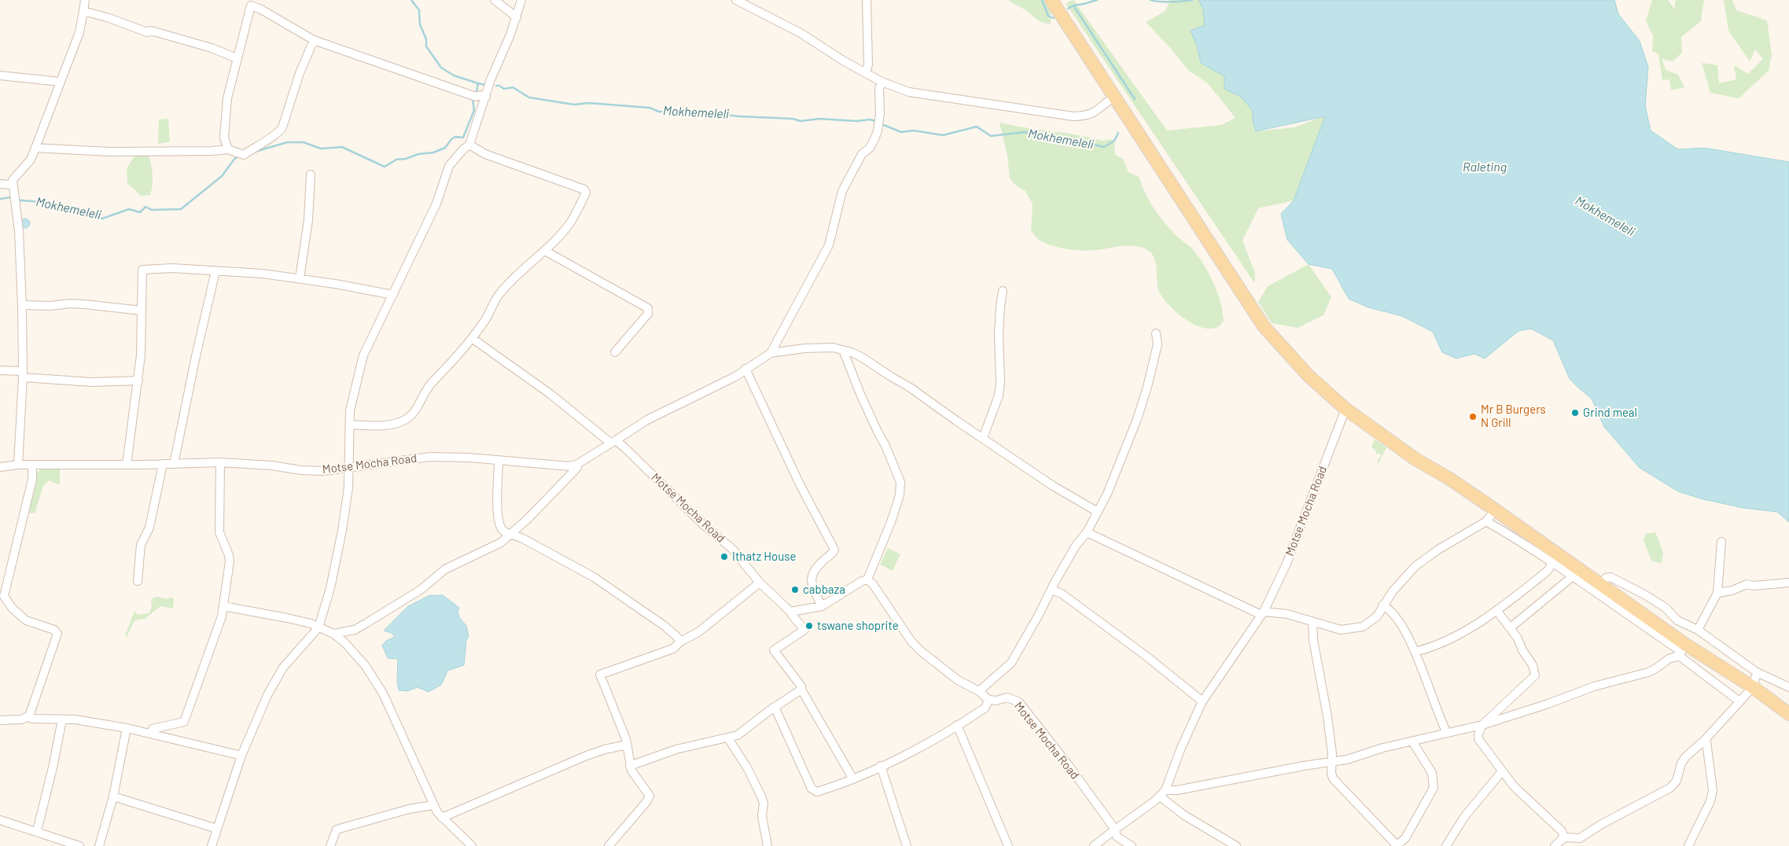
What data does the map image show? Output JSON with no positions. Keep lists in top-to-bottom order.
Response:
{
  "streets": {
    "street": ["Motse Mocha Road"]
  },
  "water": ["Mokhemeleli", "Raleting"],
  "places": [
    "Grind meal",
    "Mr B Burgers N Grill",
    "Ithatz House",
    "cabbaza",
    "tswane shoprite"
  ]
}
